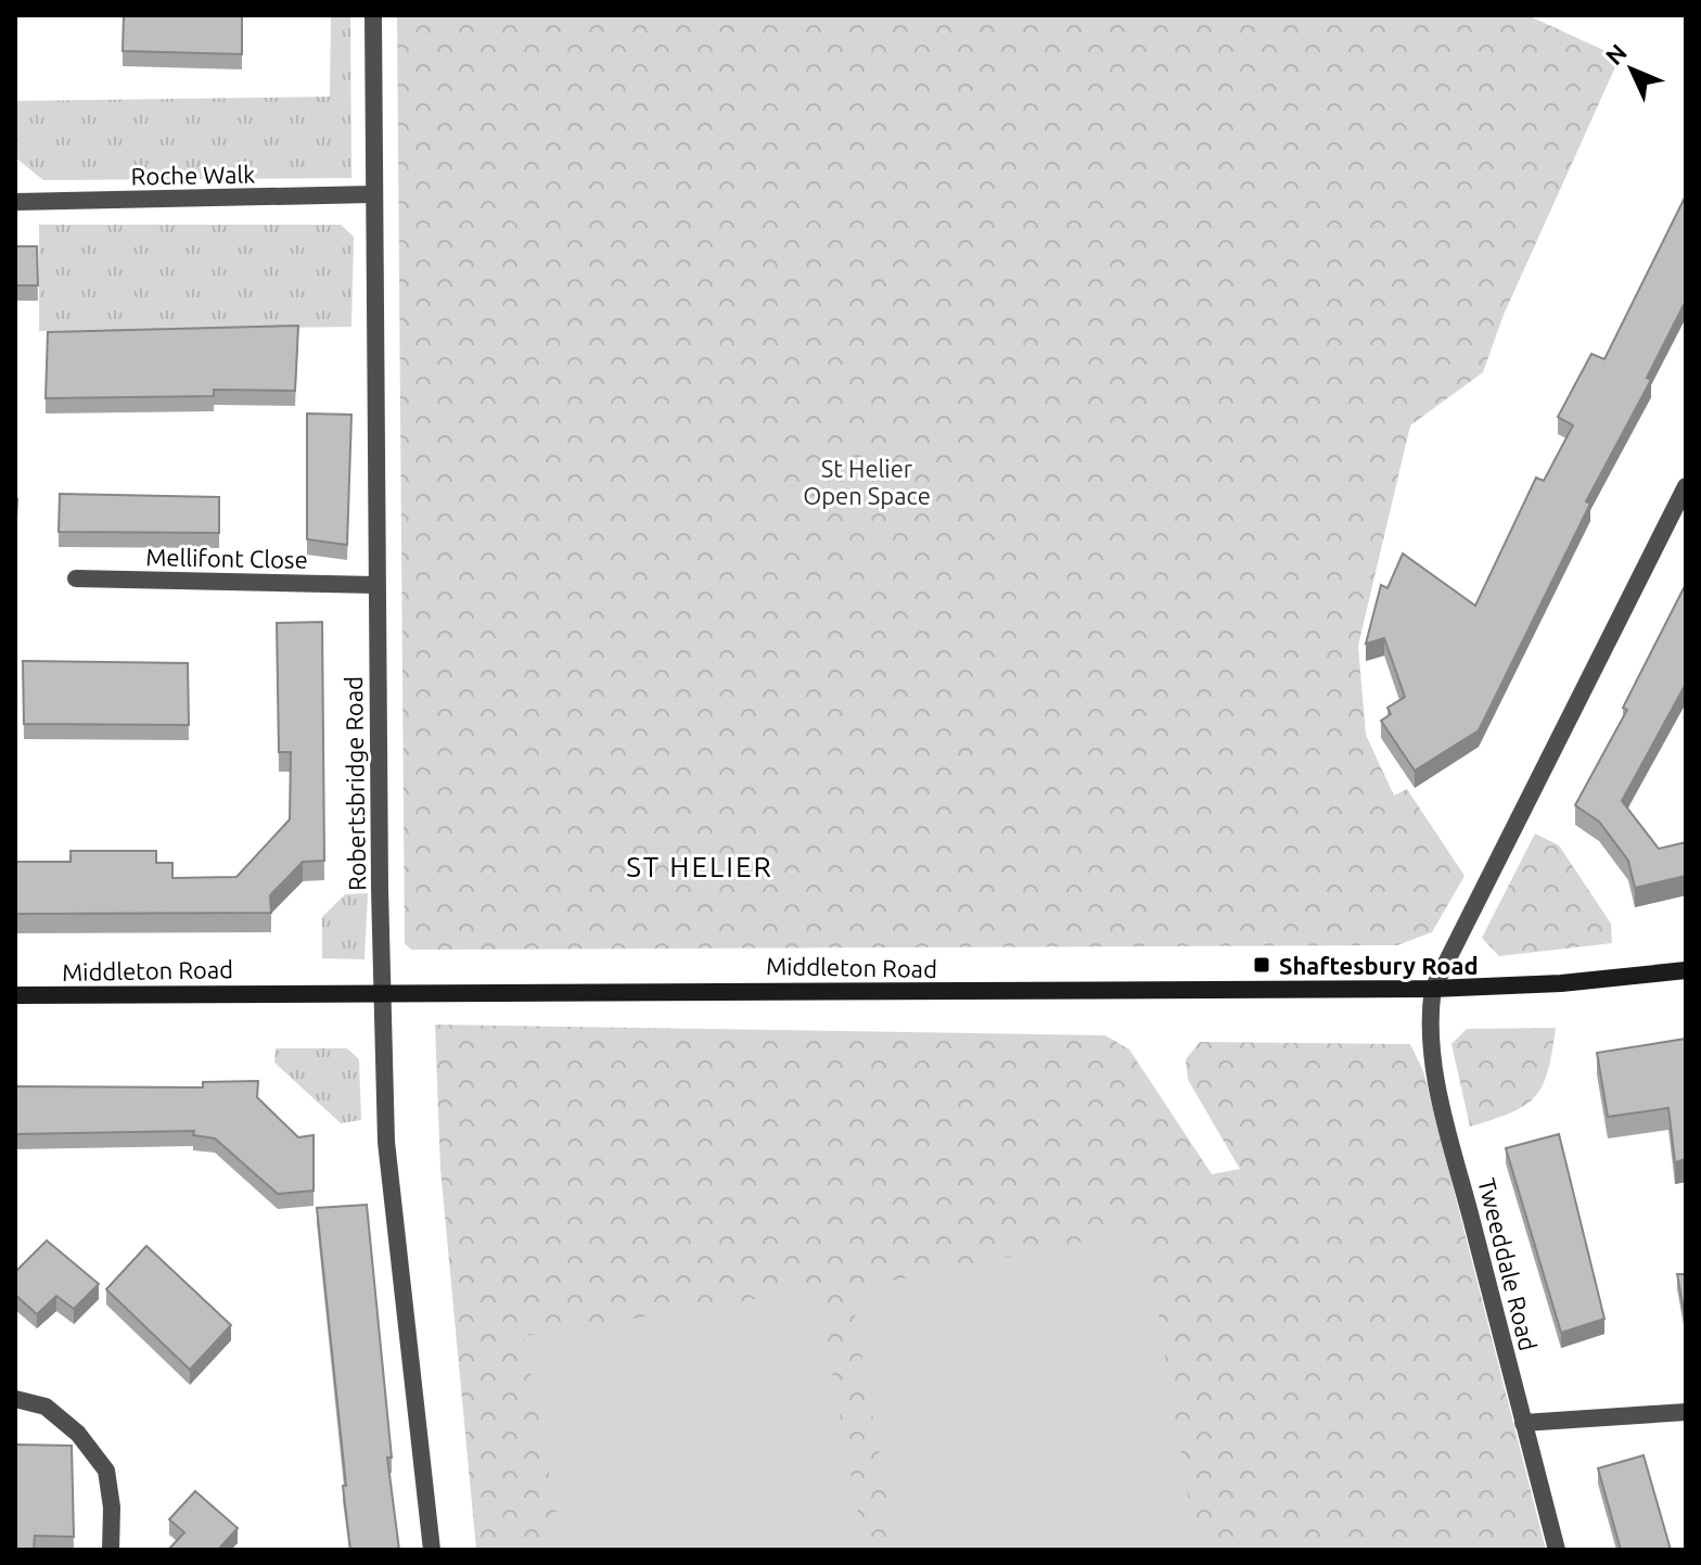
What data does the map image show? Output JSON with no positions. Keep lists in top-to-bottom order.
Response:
{
  "streets": {
    "street": [
      "Roche Walk",
      "Mellifont Close",
      "Robertsbridge Road",
      "Middleton Road",
      "Tweeddale Road"
    ]
  },
  "crossings": [
    ["Roche Walk", "Robertsbridge Road"],
    ["Mellifont Close", "Robertsbridge Road"],
    ["Robertsbridge Road", "Middleton Road"],
    ["Middleton Road", "Tweeddale Road"]
  ],
  "districts": ["ST HELIER"],
  "parks": ["St Helier Open Space"],
  "places": {
    "transit": ["Shaftesbury Road"]
  },
  "north": "top left"
}
